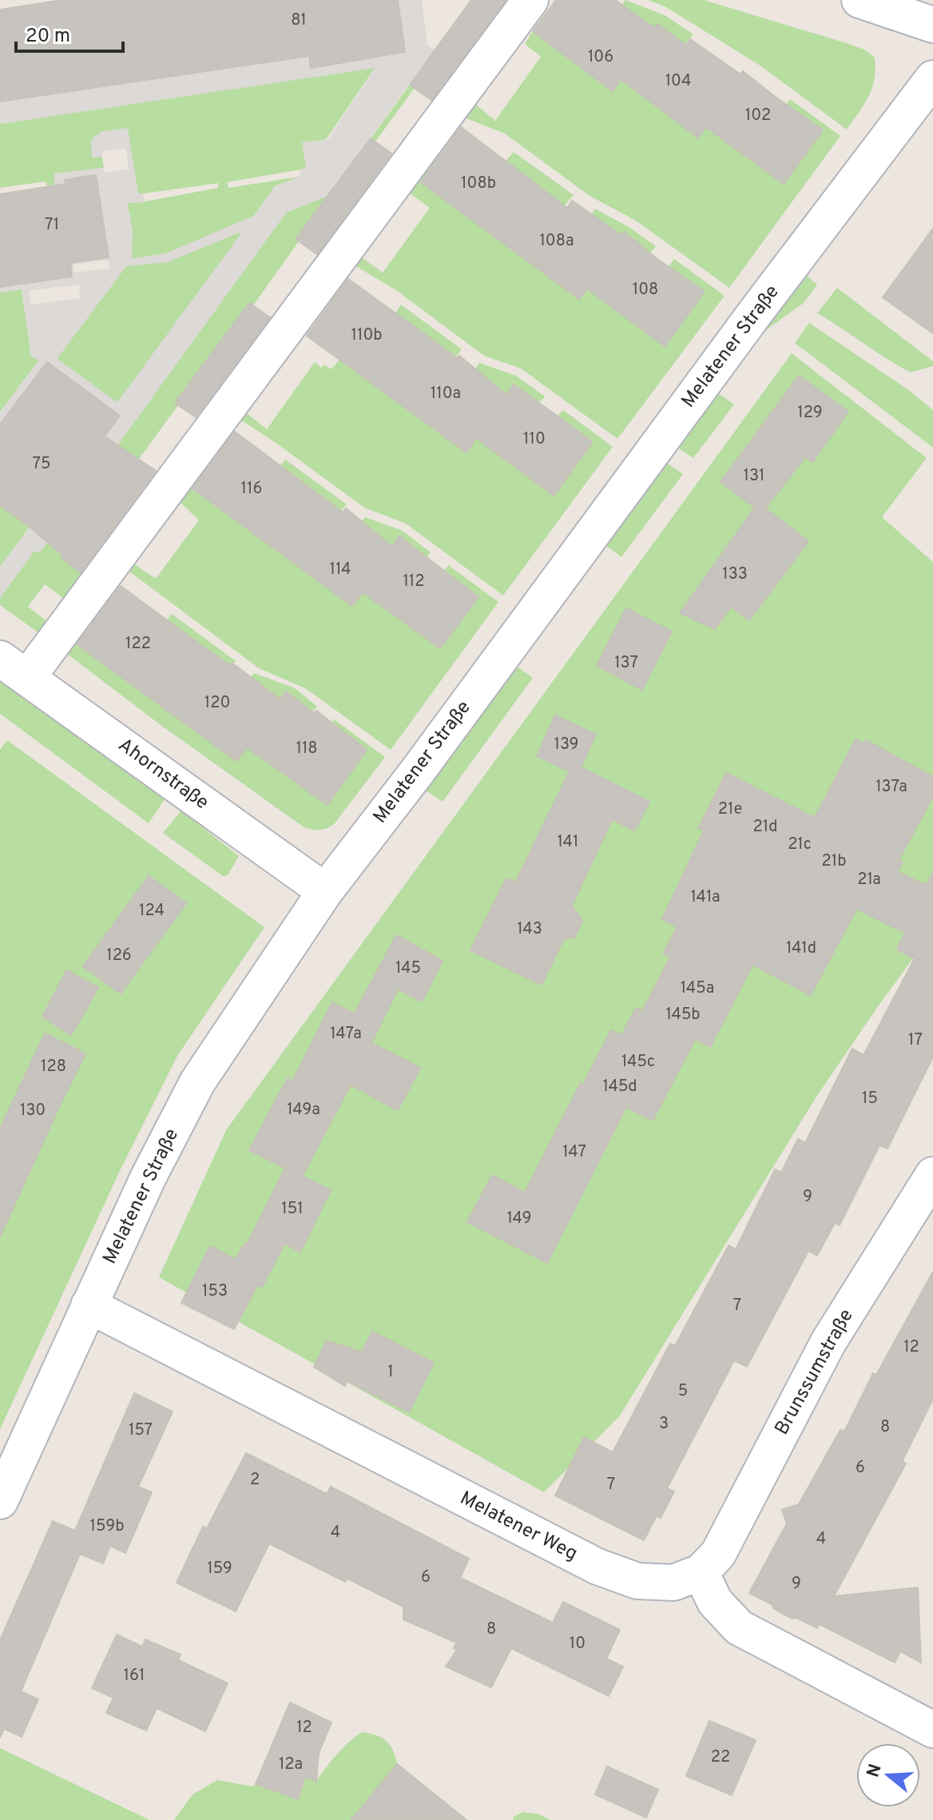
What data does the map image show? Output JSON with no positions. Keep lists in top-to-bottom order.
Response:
{
  "streets": {
    "street": [
      "Melatener Straße",
      "Ahornstraße",
      "Brunssumstraße",
      "Melatener Weg"
    ]
  },
  "crossings": [
    ["Melatener Straße", "Ahornstraße"],
    ["Melatener Straße", "Melatener Weg"],
    ["Brunssumstraße", "Melatener Weg"]
  ],
  "house_numbers": [
    "81",
    "106",
    "104",
    "102",
    "108b",
    "71",
    "108a",
    "108",
    "110b",
    "110a",
    "129",
    "110",
    "75",
    "131",
    "116",
    "114",
    "133",
    "112",
    "122",
    "137",
    "120",
    "139",
    "118",
    "137a",
    "21e",
    "21d",
    "141",
    "21c",
    "21b",
    "21a",
    "141a",
    "124",
    "143",
    "141d",
    "126",
    "145",
    "145a",
    "145b",
    "147a",
    "17",
    "145c",
    "128",
    "145d",
    "15",
    "149a",
    "130",
    "147",
    "9",
    "151",
    "149",
    "153",
    "7",
    "12",
    "1",
    "5",
    "3",
    "8",
    "157",
    "6",
    "2",
    "7",
    "159b",
    "4",
    "4",
    "159",
    "6",
    "9",
    "8",
    "10",
    "161",
    "12",
    "22",
    "12a"
  ],
  "scale_bar": "20 m",
  "north": "left"
}
